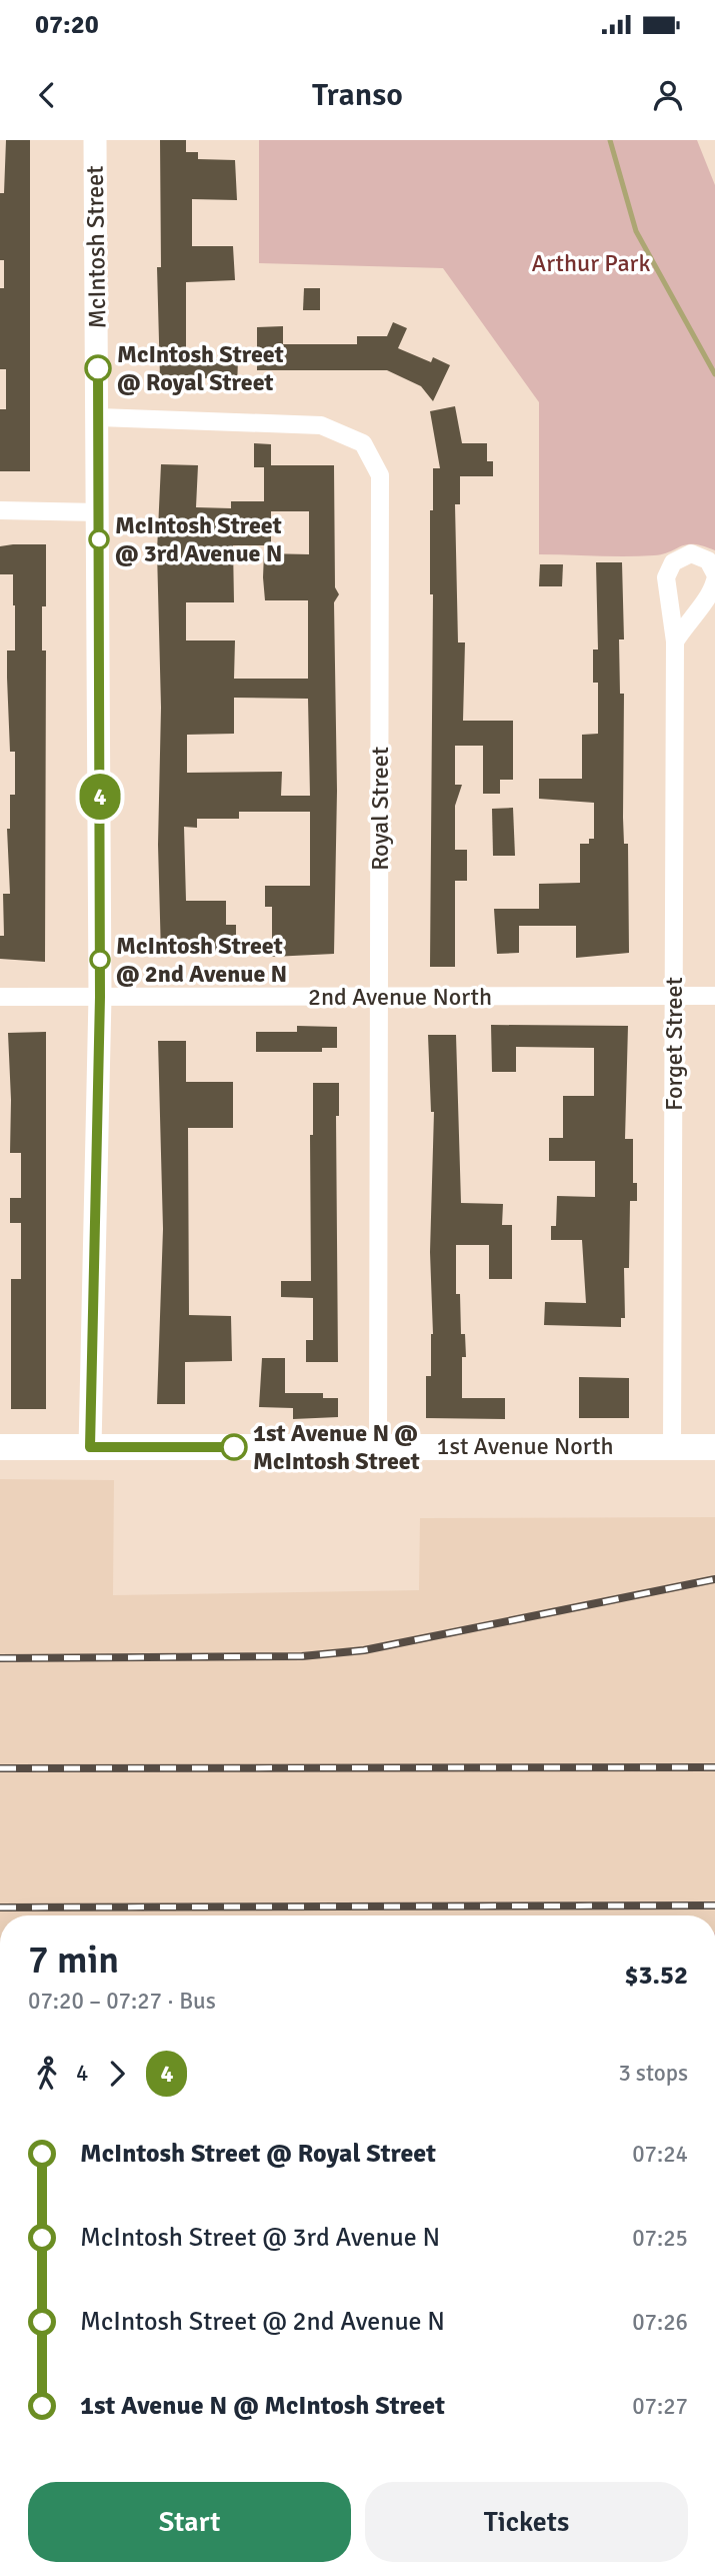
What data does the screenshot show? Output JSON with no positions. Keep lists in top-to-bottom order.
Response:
{
  "streets": {
    "main road": ["1st Avenue North"],
    "street": [
      "McIntosh Street",
      "Royal Street",
      "2nd Avenue North",
      "Forget Street"
    ]
  },
  "crossings": [
    ["McIntosh Street", "Royal Street"],
    ["McIntosh Street", "2nd Avenue North"],
    ["McIntosh Street", "1st Avenue North"],
    ["Royal Street", "2nd Avenue North"],
    ["Royal Street", "1st Avenue North"],
    ["2nd Avenue North", "Forget Street"],
    ["Forget Street", "1st Avenue North"]
  ],
  "parks": ["Arthur Park"],
  "places": [
    "McIntosh Street @ Royal Street",
    "McIntosh Street @ 3rd Avenue N",
    "McIntosh Street @ 2nd Avenue N",
    "1st Avenue N @ McIntosh Street"
  ],
  "lines": ["bus line 4"],
  "page": {
    "status": "07:20",
    "header": "Transo",
    "on_map": "4",
    "heading": ["7 min", "07:20 – 07:27 · Bus", "$3.52"],
    "legs": ["4", "4", "3 stops"],
    "list": [
      {
        "name": "McIntosh Street @ Royal Street",
        "value": "07:24"
      },
      {
        "name": "McIntosh Street @ 3rd Avenue N",
        "value": "07:25"
      },
      {
        "name": "McIntosh Street @ 2nd Avenue N",
        "value": "07:26"
      },
      {
        "name": "1st Avenue N @ McIntosh Street",
        "value": "07:27"
      }
    ],
    "buttons": ["Start", "Tickets"]
  }
}
